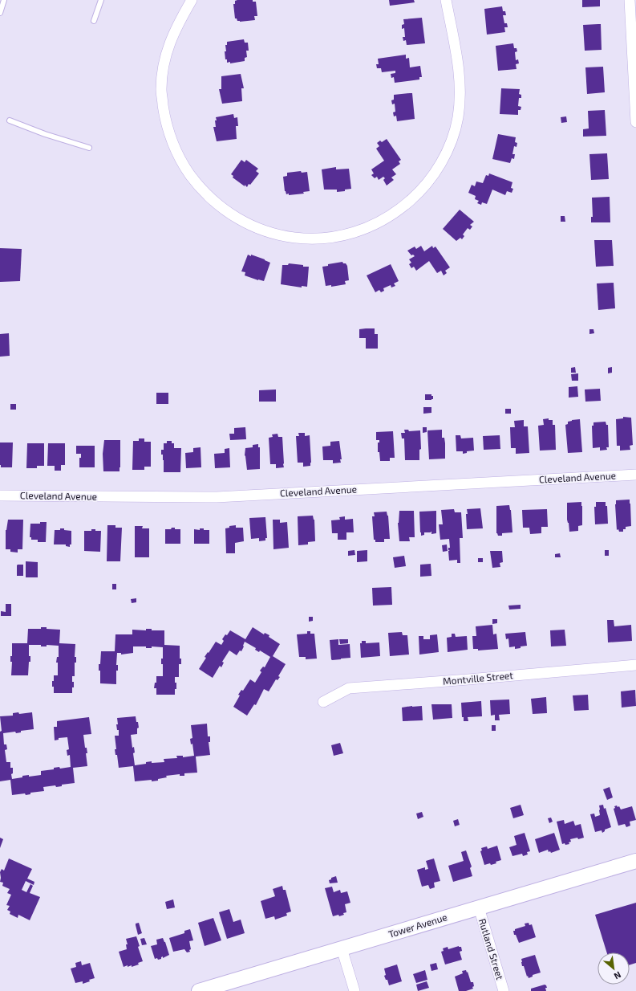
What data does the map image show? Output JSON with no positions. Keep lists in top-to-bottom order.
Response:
{
  "streets": {
    "main road": ["Tower Avenue"],
    "street": ["Cleveland Avenue", "Montville Street", "Rutland Street"]
  },
  "crossings": [
    ["Tower Avenue", "Rutland Street"]
  ],
  "north": "bottom right"
}
